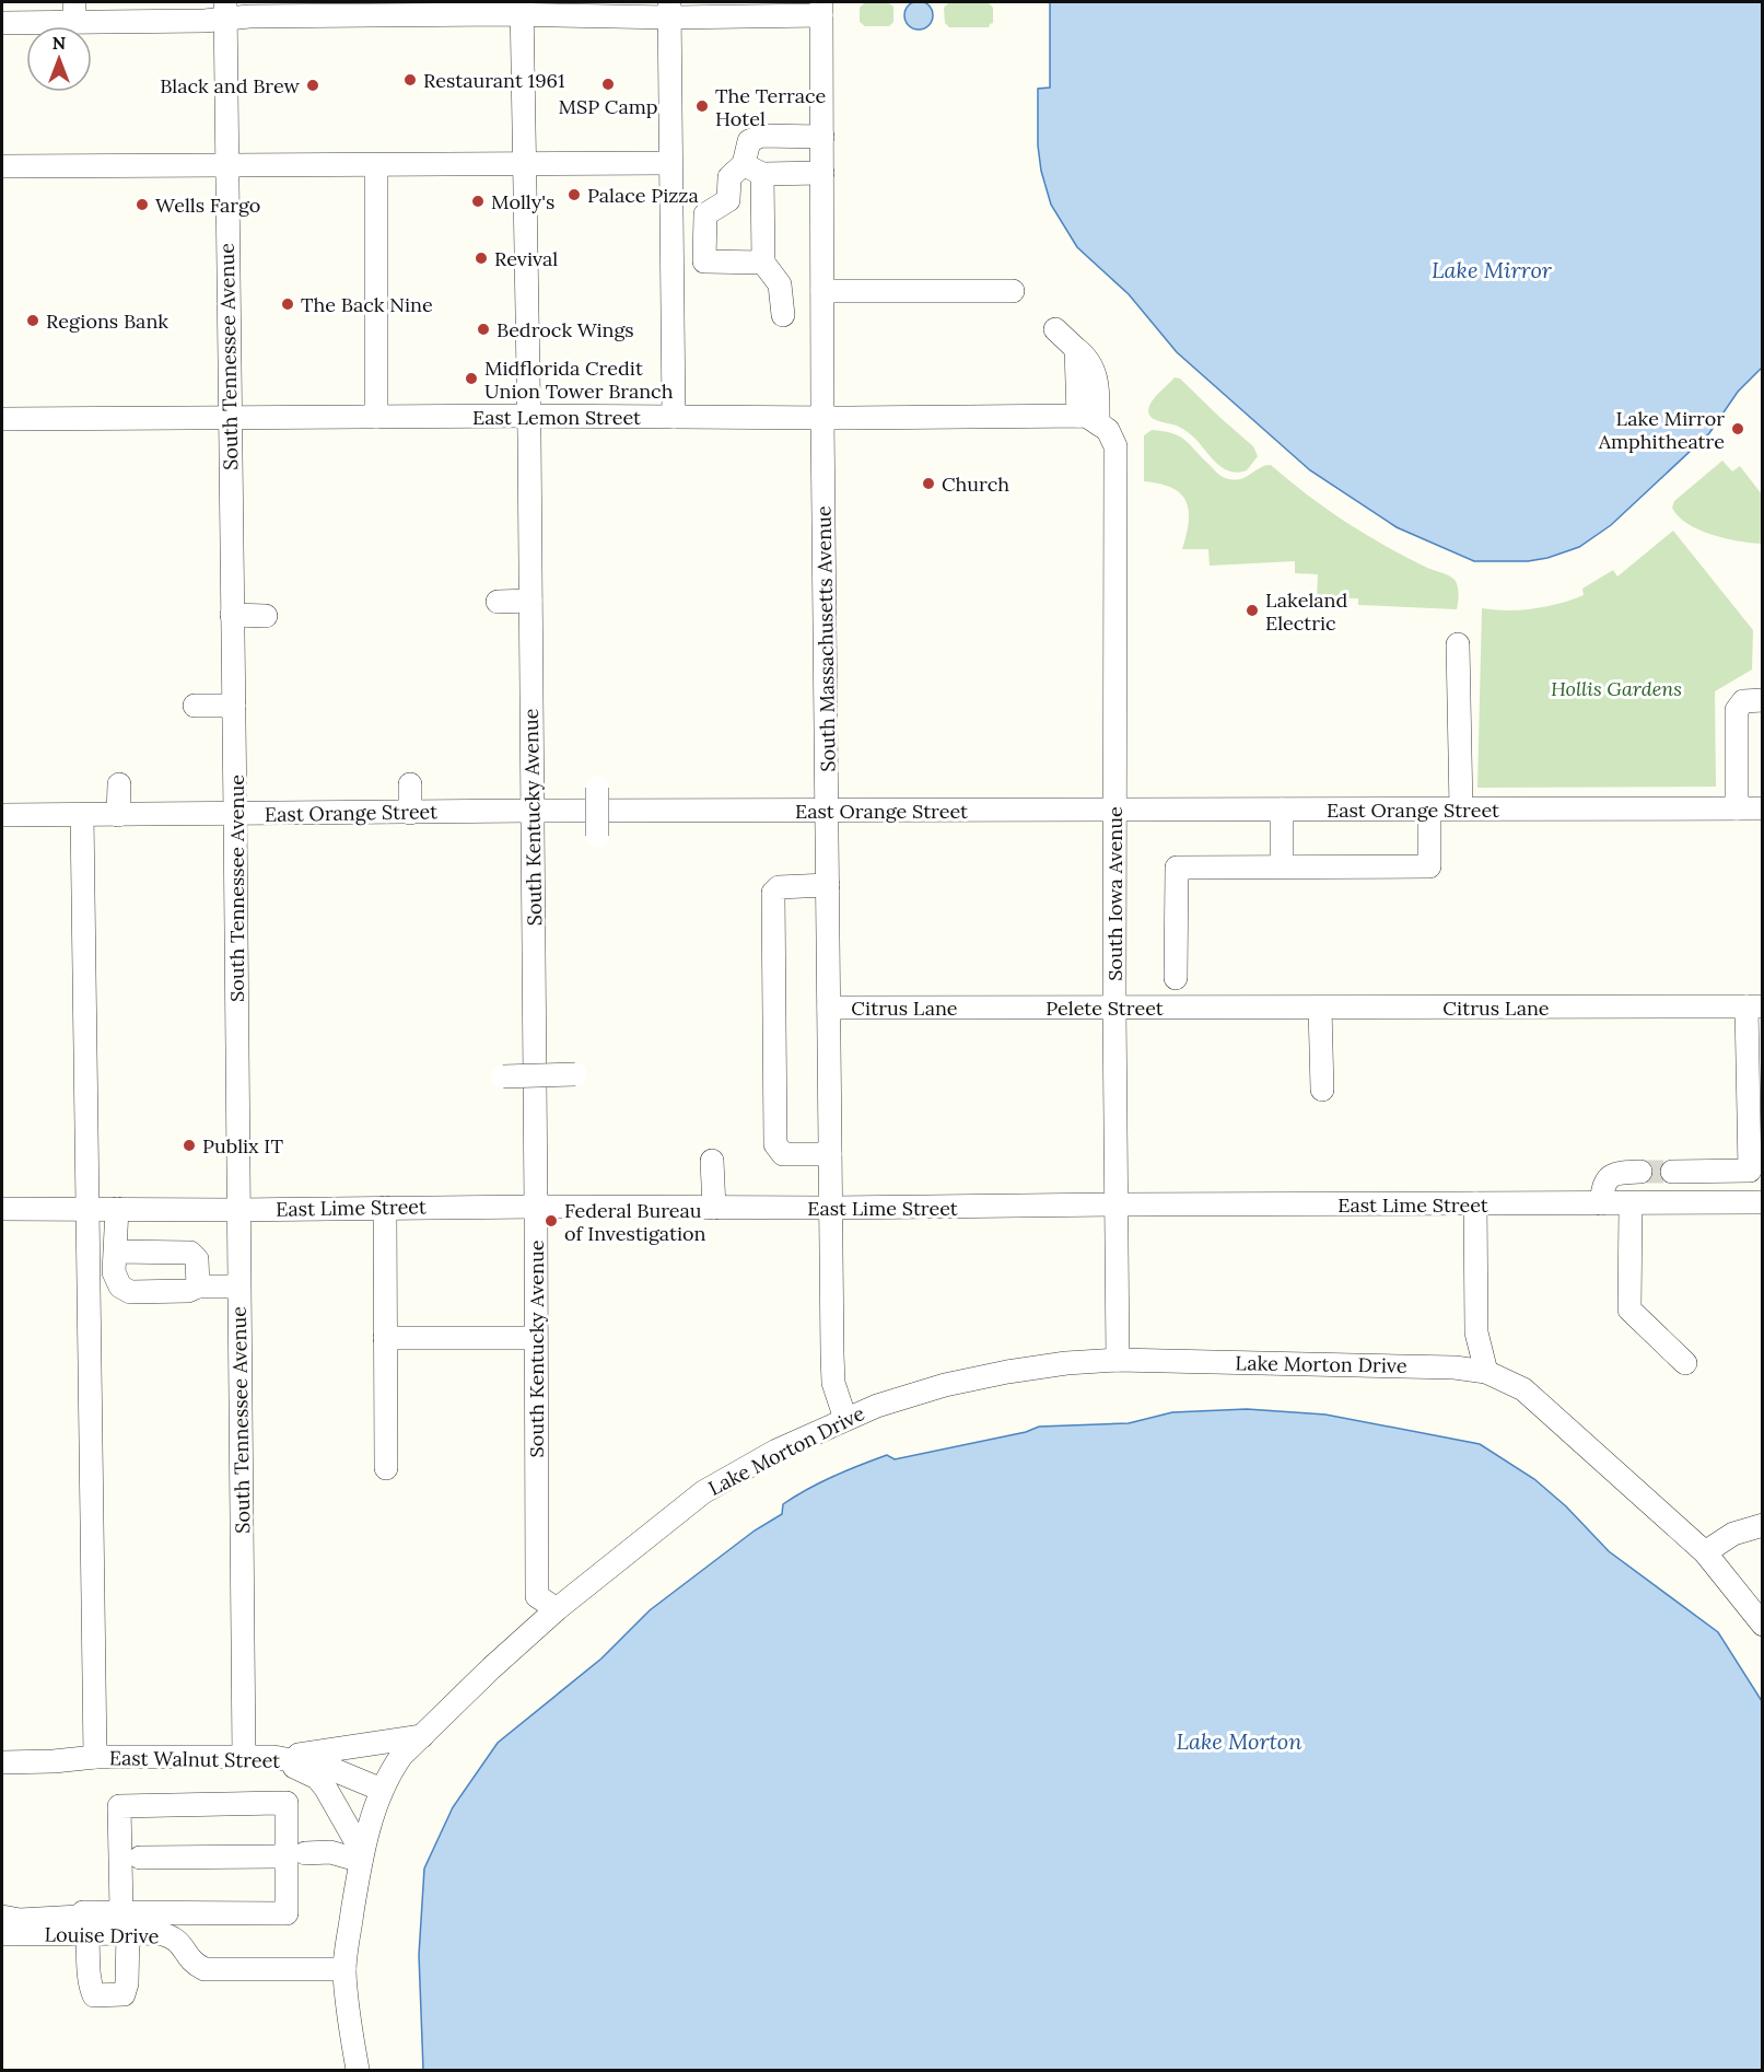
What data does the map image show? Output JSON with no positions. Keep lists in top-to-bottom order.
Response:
{
  "streets": {
    "street": [
      "South Tennessee Avenue",
      "East Lemon Street",
      "South Massachusetts Avenue",
      "East Orange Street",
      "South Kentucky Avenue",
      "South Iowa Avenue",
      "Citrus Lane",
      "Pelete Street",
      "East Lime Street",
      "Lake Morton Drive",
      "East Walnut Street",
      "Louise Drive"
    ]
  },
  "crossings": [
    ["South Tennessee Avenue", "East Lemon Street"],
    ["South Tennessee Avenue", "East Orange Street"],
    ["South Tennessee Avenue", "East Lime Street"],
    ["South Tennessee Avenue", "East Walnut Street"],
    ["East Lemon Street", "South Massachusetts Avenue"],
    ["East Lemon Street", "South Kentucky Avenue"],
    ["East Lemon Street", "South Iowa Avenue"],
    ["South Massachusetts Avenue", "East Orange Street"],
    ["South Massachusetts Avenue", "Citrus Lane"],
    ["South Massachusetts Avenue", "East Lime Street"],
    ["South Massachusetts Avenue", "Lake Morton Drive"],
    ["East Orange Street", "South Kentucky Avenue"],
    ["East Orange Street", "South Iowa Avenue"],
    ["South Kentucky Avenue", "East Lime Street"],
    ["South Kentucky Avenue", "Lake Morton Drive"],
    ["South Iowa Avenue", "Pelete Street"],
    ["South Iowa Avenue", "East Lime Street"],
    ["South Iowa Avenue", "Lake Morton Drive"],
    ["Citrus Lane", "Pelete Street"],
    ["Lake Morton Drive", "East Walnut Street"],
    ["Lake Morton Drive", "Louise Drive"]
  ],
  "water": ["Lake Mirror", "Lake Morton"],
  "parks": ["Hollis Gardens"],
  "places": [
    "Restaurant 1961",
    "MSP Camp",
    "Black and Brew",
    "The Terrace Hotel",
    "Palace Pizza",
    "Molly's",
    "Wells Fargo",
    "Revival",
    "The Back Nine",
    "Regions Bank",
    "Bedrock Wings",
    "Midflorida Credit Union Tower Branch",
    "Lake Mirror Amphitheatre",
    "Church",
    "Lakeland Electric",
    "Publix IT",
    "Federal Bureau of Investigation"
  ],
  "north": "top"
}
